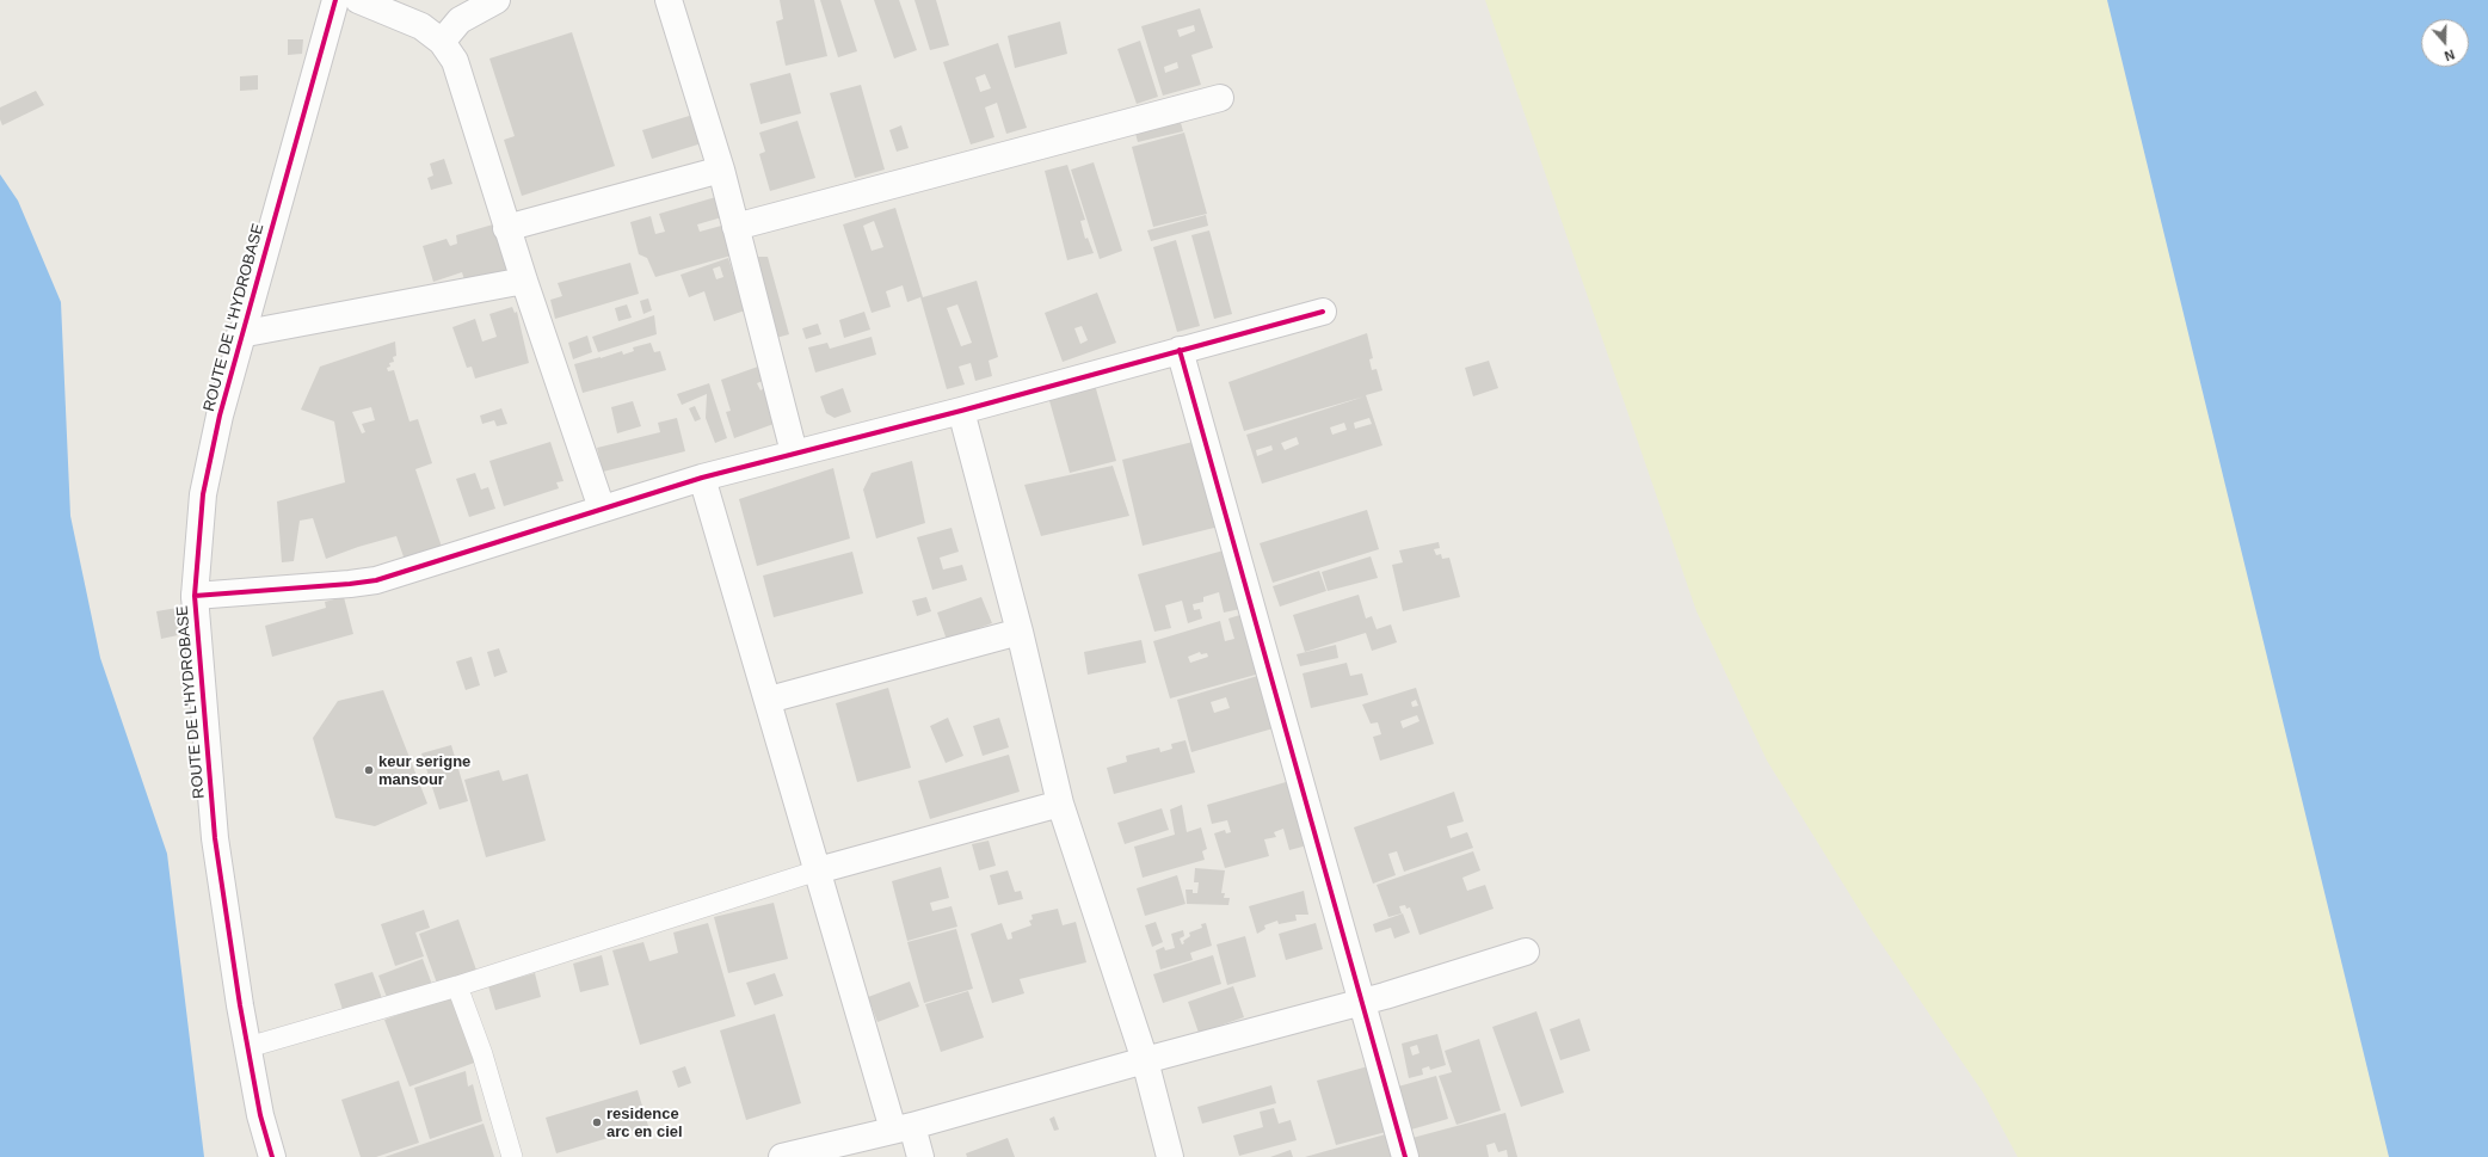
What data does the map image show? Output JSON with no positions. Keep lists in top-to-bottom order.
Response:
{
  "streets": {
    "street": ["ROUTE DE L'HYDROBASE"]
  },
  "places": ["keur serigne mansour", "residence arc en ciel"],
  "north": "bottom"
}
